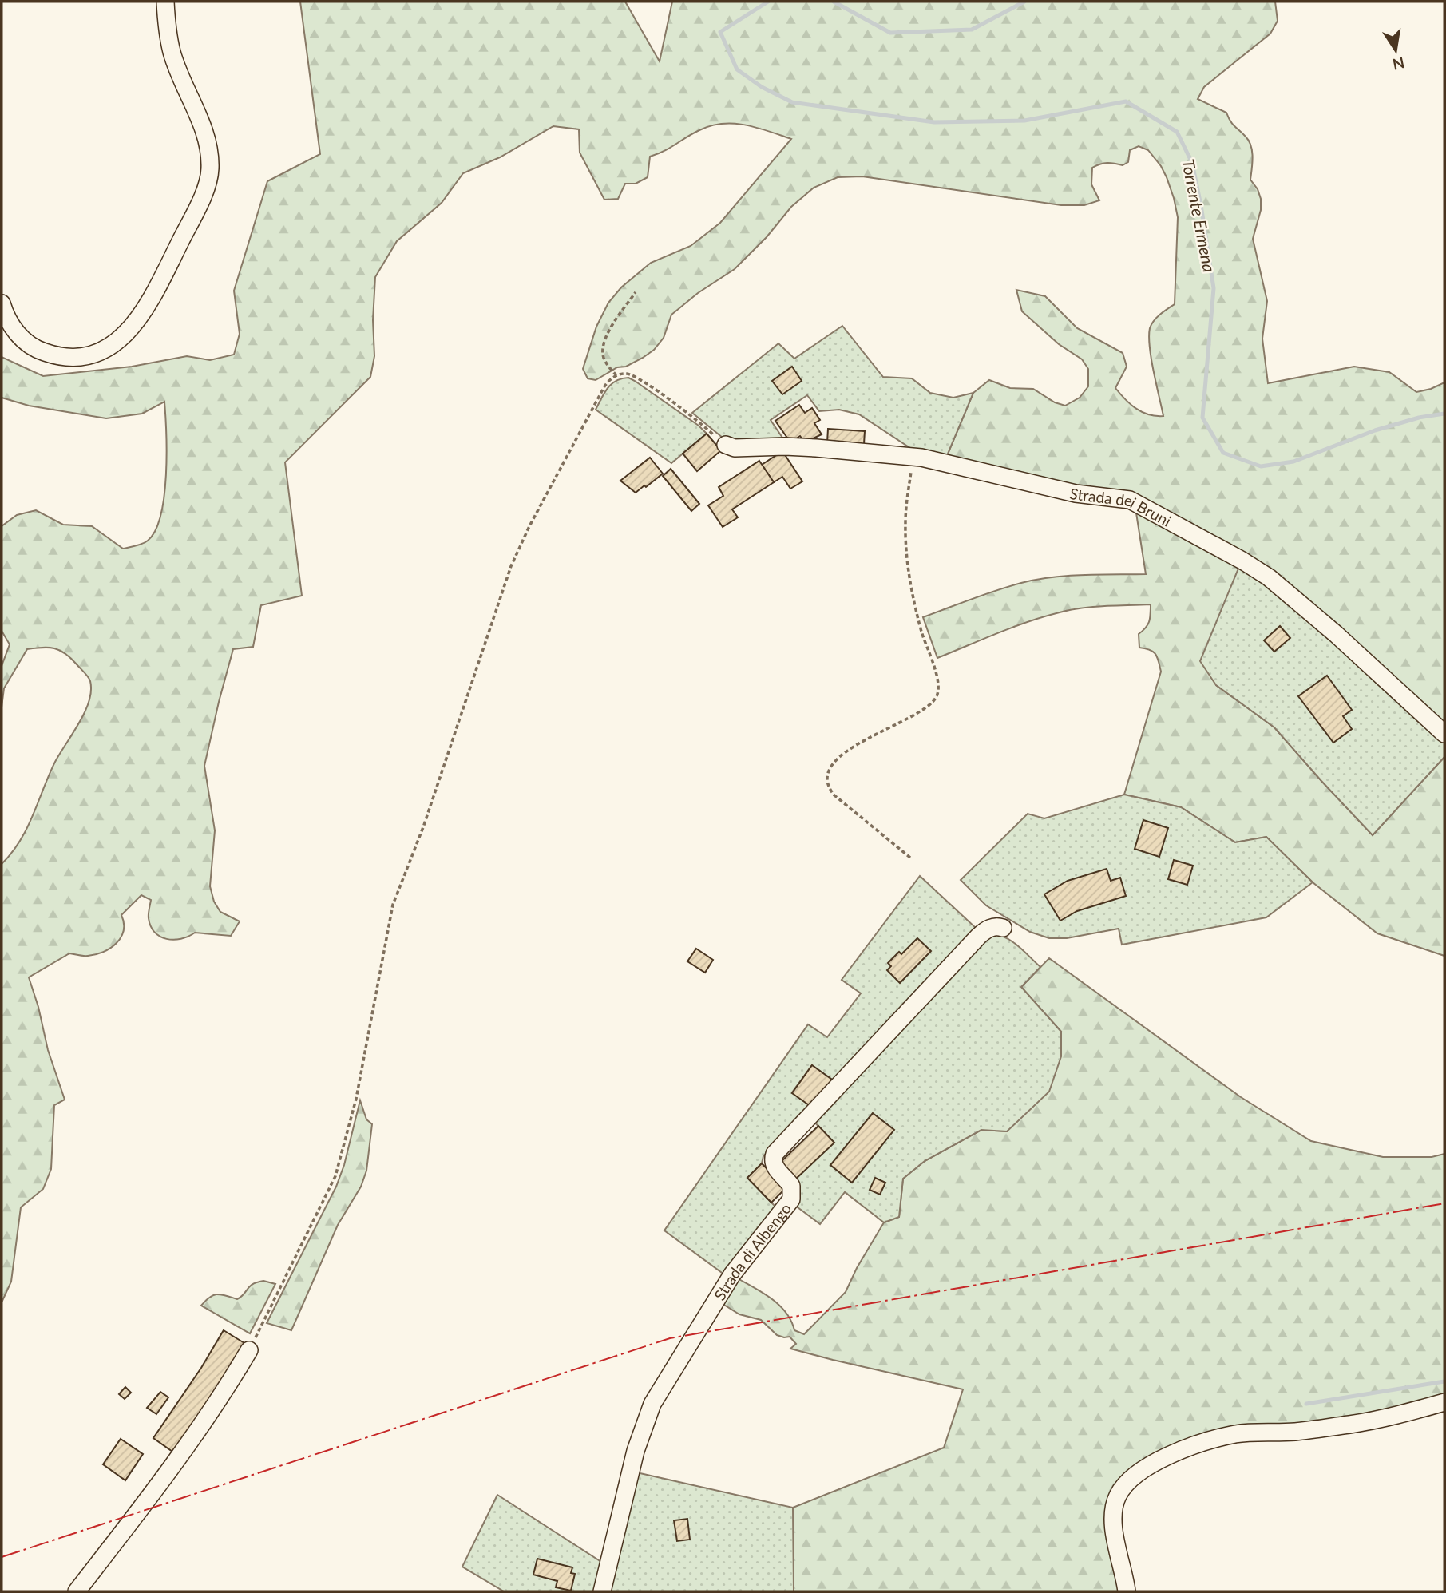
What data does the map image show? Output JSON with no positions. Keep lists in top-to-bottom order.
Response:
{
  "streets": {
    "street": ["Strada dei Bruni", "Strada di Albengo"]
  },
  "water": ["Torrente Ermena"],
  "north": "bottom"
}
